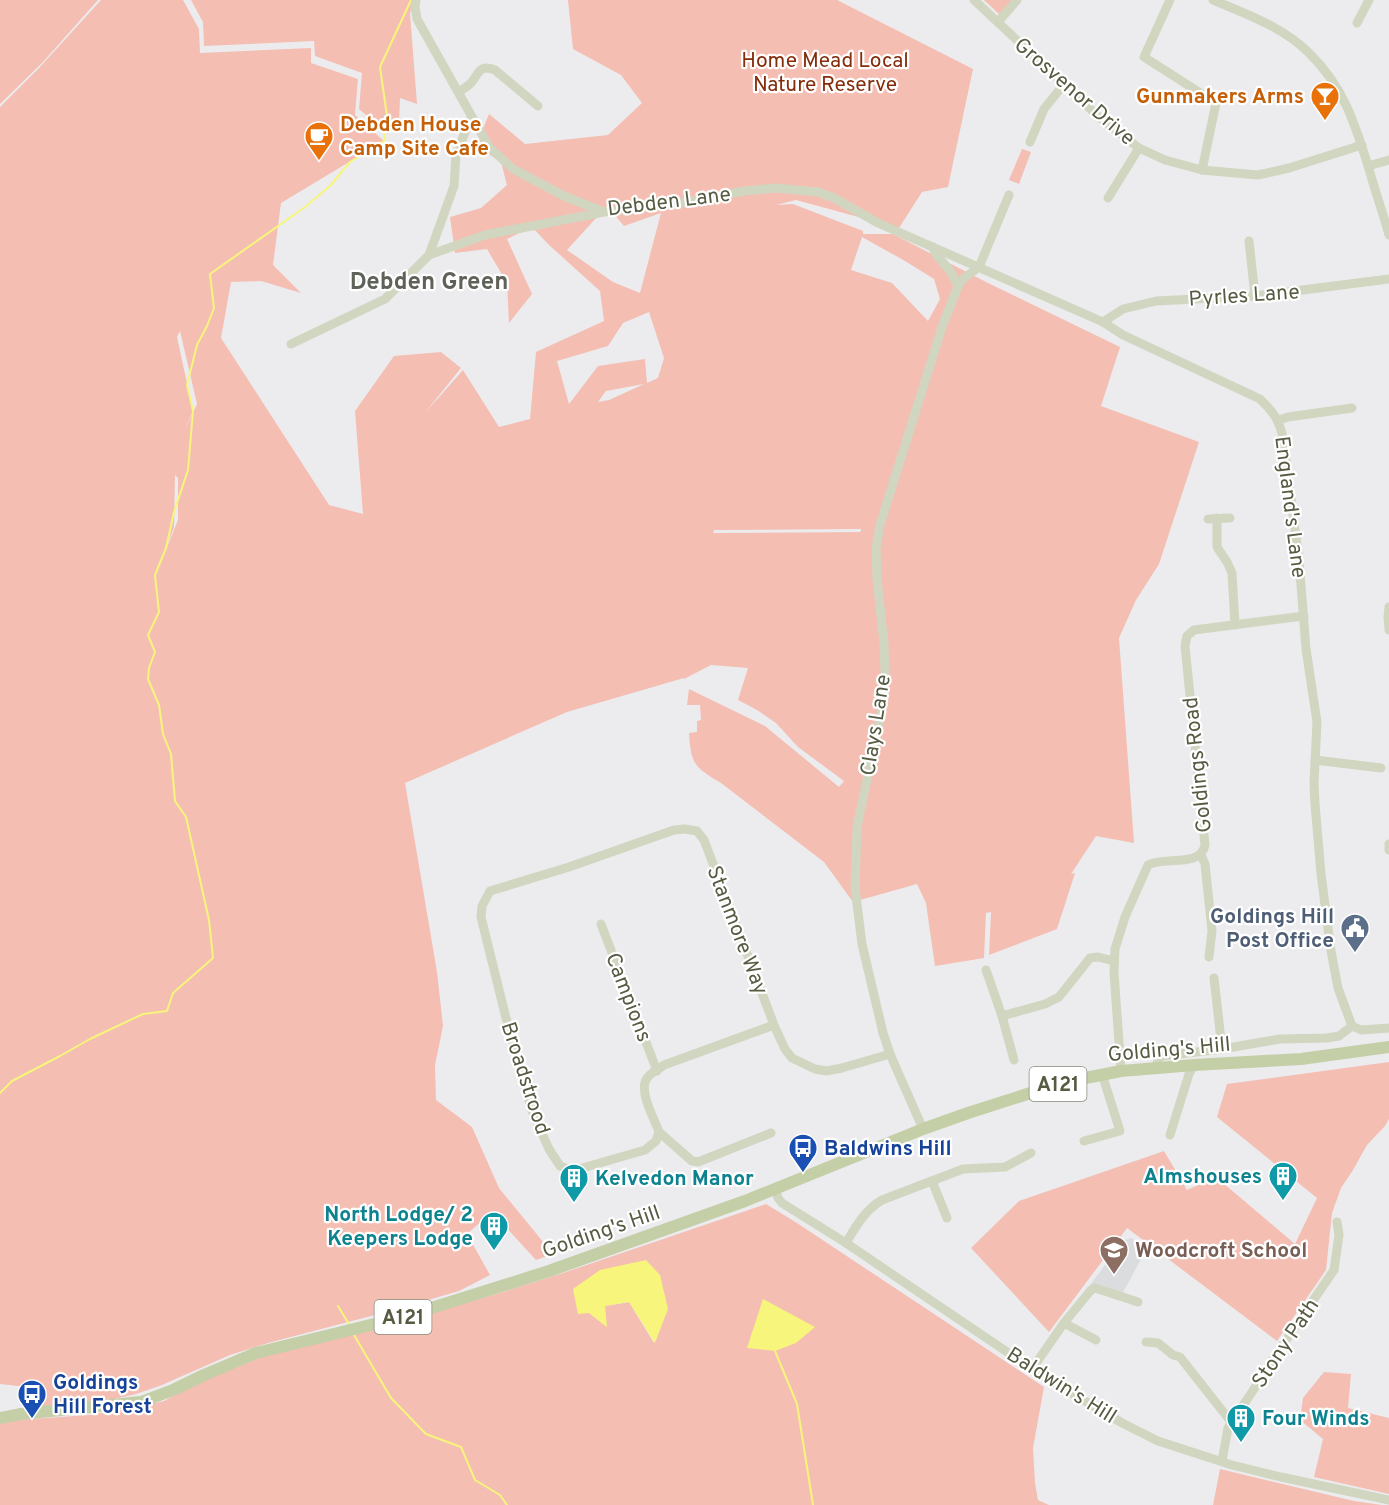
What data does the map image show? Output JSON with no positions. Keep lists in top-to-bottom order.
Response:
{
  "streets": {
    "main road": ["Golding's Hill", "A121"],
    "street": [
      "Grosvenor Drive",
      "Debden Lane",
      "Pyrles Lane",
      "England's Lane",
      "Clays Lane",
      "Goldings Road",
      "Stanmore Way",
      "Campions",
      "Broadstrood",
      "Stony Path",
      "Baldwin's Hill"
    ]
  },
  "crossings": [
    ["Debden Lane", "England's Lane"],
    ["Debden Lane", "Clays Lane"],
    ["Pyrles Lane", "England's Lane"],
    ["England's Lane", "Clays Lane"],
    ["England's Lane", "Goldings Road"],
    ["Clays Lane", "Stanmore Way"],
    ["Clays Lane", "Golding's Hill"],
    ["Goldings Road", "Golding's Hill"],
    ["Stanmore Way", "Broadstrood"],
    ["Golding's Hill", "Baldwin's Hill"],
    ["Stony Path", "Baldwin's Hill"]
  ],
  "districts": ["Debden Green"],
  "parks": ["Home Mead Local Nature Reserve"],
  "places": {
    "bar": ["Gunmakers Arms"],
    "cafe": ["Debden House Camp Site Cafe"],
    "public building": ["Goldings Hill Post Office"],
    "bus stop": ["Baldwins Hill", "Goldings Hill Forest"],
    "building": [
      "Almshouses",
      "Kelvedon Manor",
      "North Lodge/ 2 Keepers Lodge",
      "Four Winds"
    ],
    "school or university": ["Woodcroft School"]
  }
}
